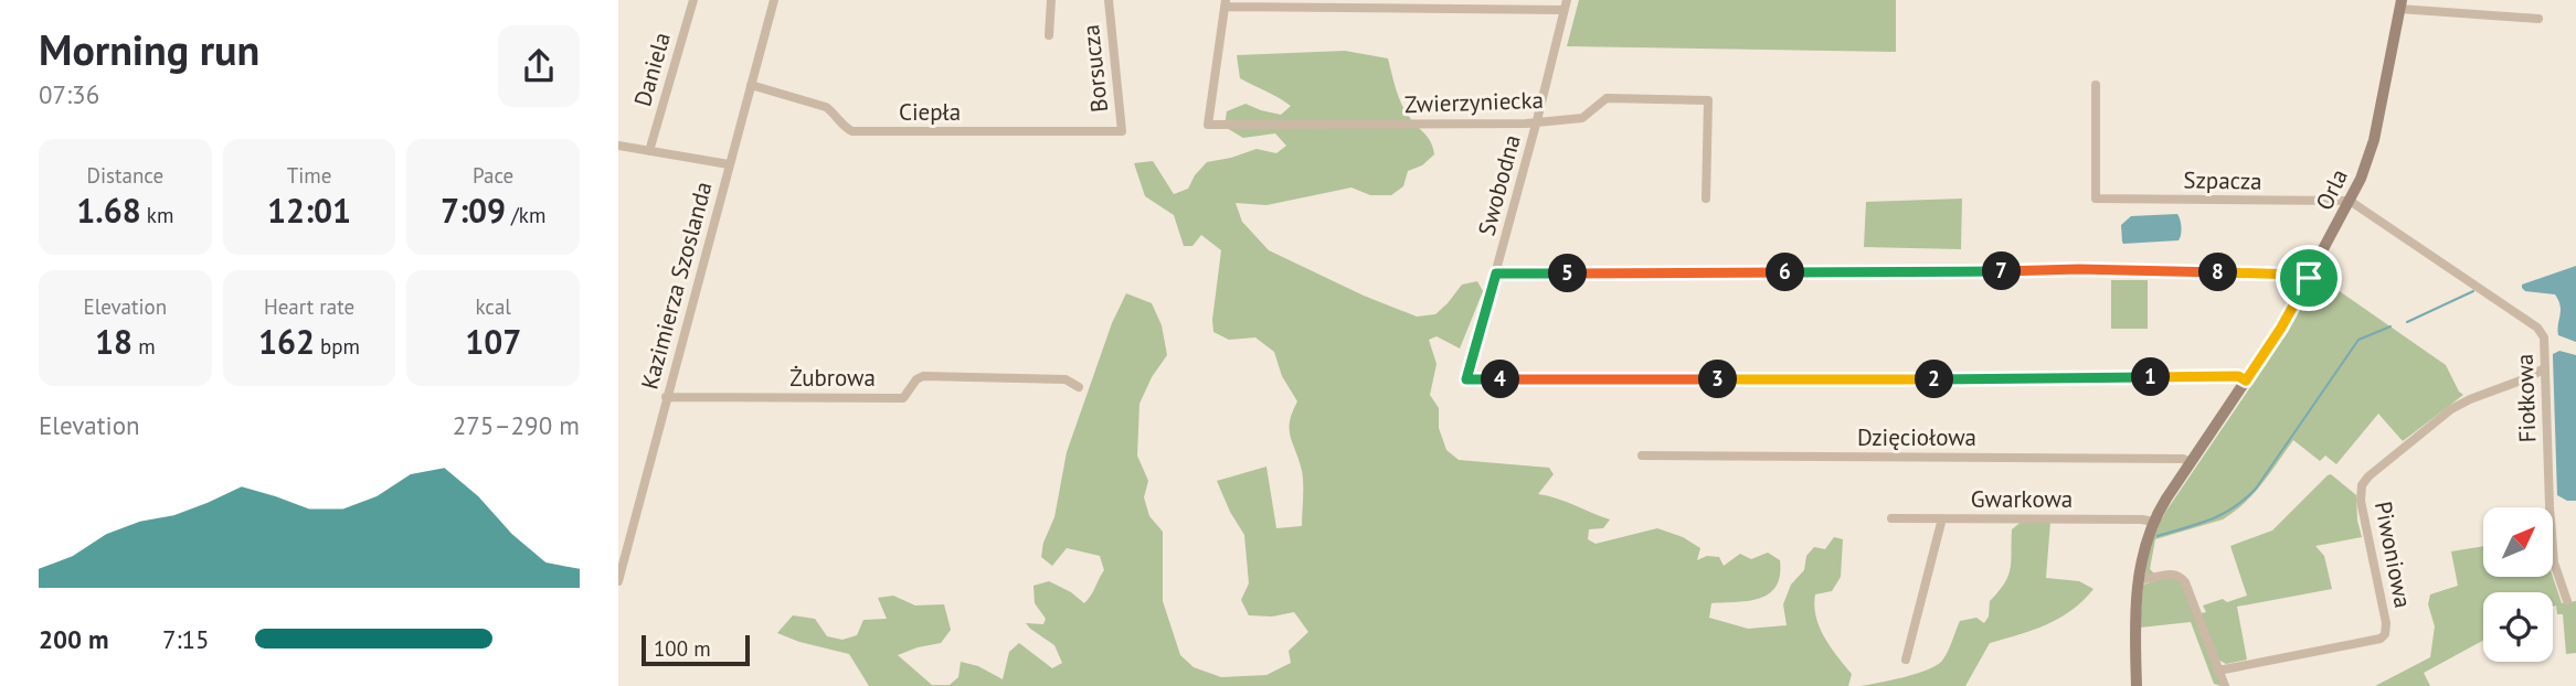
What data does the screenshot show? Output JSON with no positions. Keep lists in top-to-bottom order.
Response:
{
  "streets": {
    "street": [
      "Borsucza",
      "Daniela",
      "Zwierzyniecka",
      "Ciepła",
      "Szpacza",
      "Swobodna",
      "Orla",
      "Kazimierza Szoslanda",
      "Żubrowa",
      "Fiołkowa",
      "Dzięciołowa",
      "Gwarkowa",
      "Piwoniowa"
    ]
  },
  "crossings": [
    ["Borsucza", "Ciepła"],
    ["Zwierzyniecka", "Swobodna"],
    ["Ciepła", "Kazimierza Szoslanda"],
    ["Szpacza", "Orla"],
    ["Szpacza", "Fiołkowa"],
    ["Swobodna", "Orla"],
    ["Orla", "Fiołkowa"],
    ["Orla", "Dzięciołowa"],
    ["Orla", "Gwarkowa"],
    ["Kazimierza Szoslanda", "Żubrowa"],
    ["Fiołkowa", "Piwoniowa"]
  ],
  "scale_bar": "100 m",
  "north": "top right",
  "page": {
    "heading": ["Morning run", "07:36"],
    "stats": [
      ["Distance", "1.68 km"],
      ["Time", "12:01"],
      ["Pace", "7:09 /km"],
      ["Elevation", "18 m"],
      ["Heart rate", "162 bpm"],
      ["kcal", "107"]
    ],
    "pins": [
      "7",
      "6",
      "8",
      "5",
      "1",
      "2",
      "3",
      "4"
    ],
    "chart": ["Elevation", "275–290 m"],
    "list": [
      {
        "name": "200 m",
        "note": "7:15"
      }
    ],
    "scale": "100 m"
  }
}
